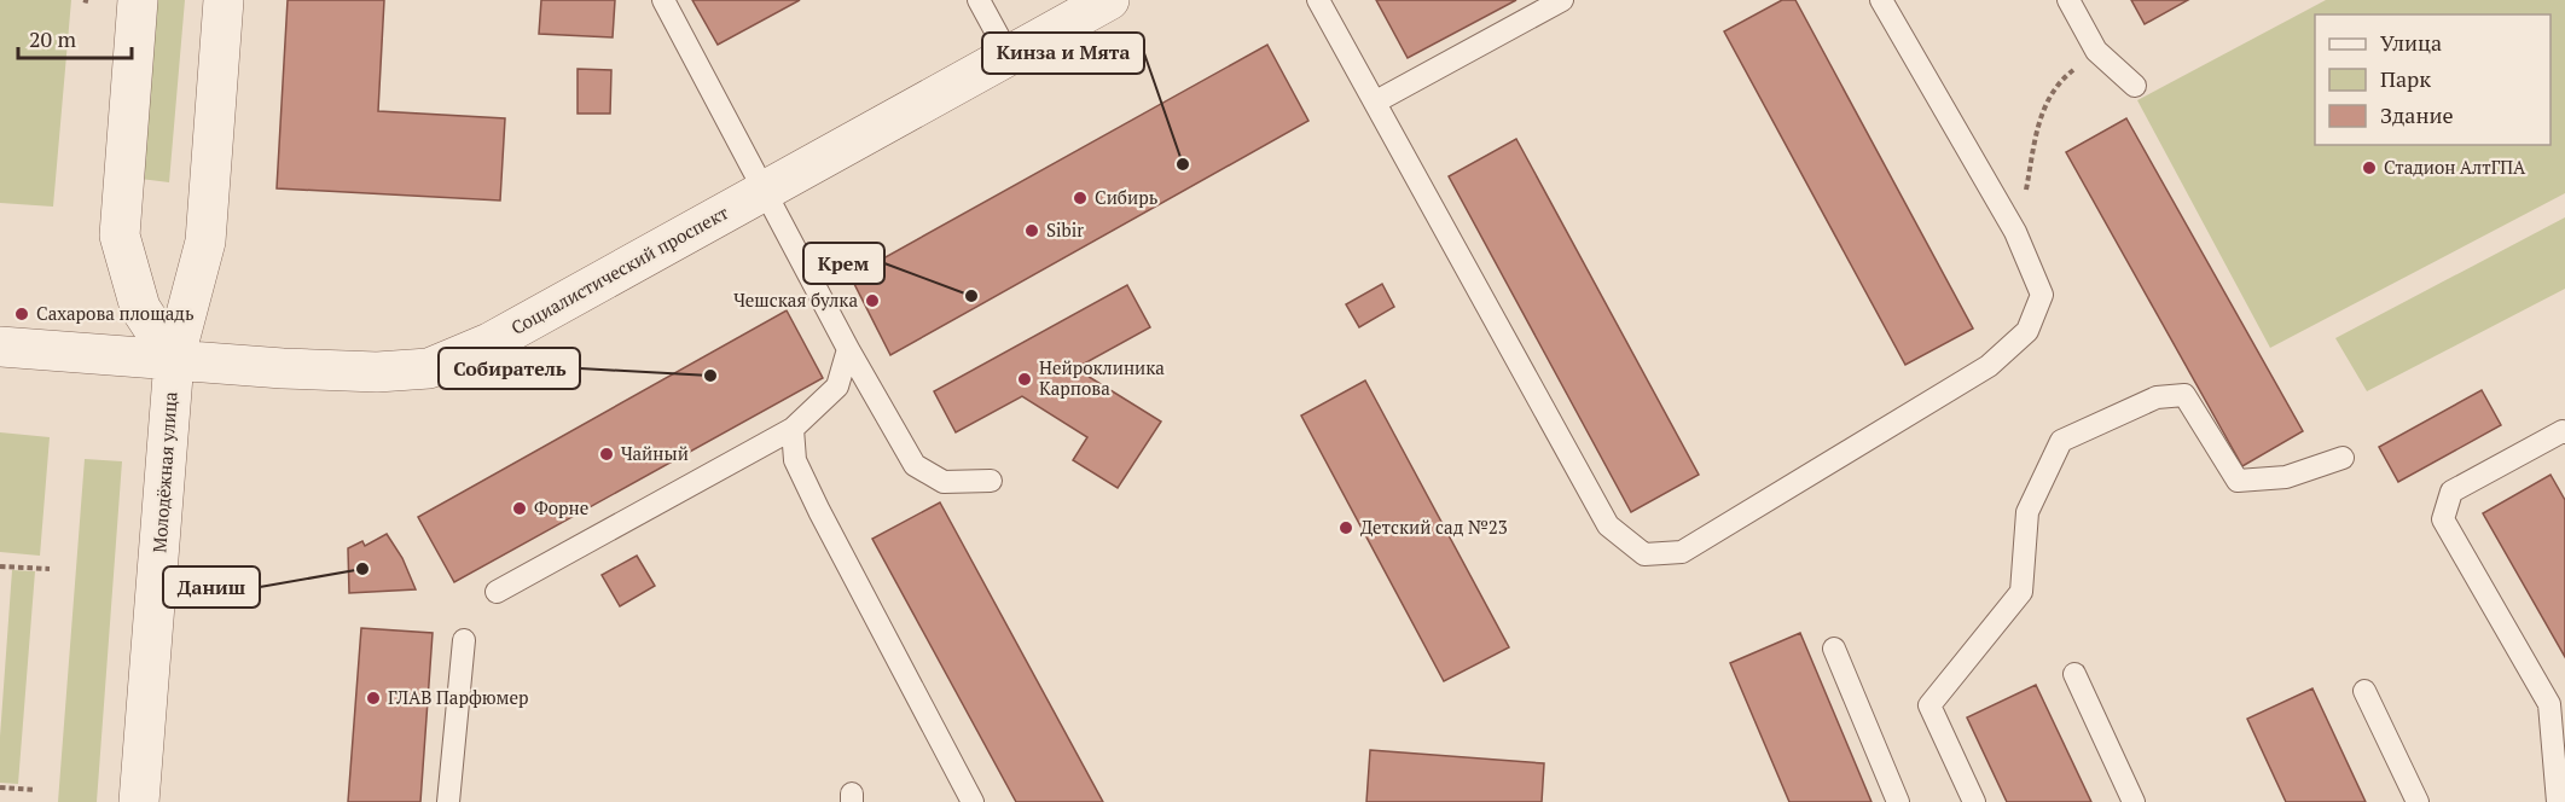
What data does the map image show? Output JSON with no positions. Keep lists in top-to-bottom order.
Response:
{
  "streets": {
    "street": ["Социалистический проспект", "Молодёжная улица"]
  },
  "crossings": [
    ["Социалистический проспект", "Молодёжная улица"]
  ],
  "places": [
    "Кинза и Мята",
    "Стадион АлтГПА",
    "Сибирь",
    "Sibir",
    "Крем",
    "Чешская булка",
    "Сахарова площадь",
    "Собиратель",
    "Нейроклиника Карпова",
    "Чайный",
    "Форне",
    "Детский сад №23",
    "Даниш",
    "ГЛАВ Парфюмер"
  ],
  "legend": ["Улица", "Парк", "Здание"],
  "scale_bar": "20 m"
}
